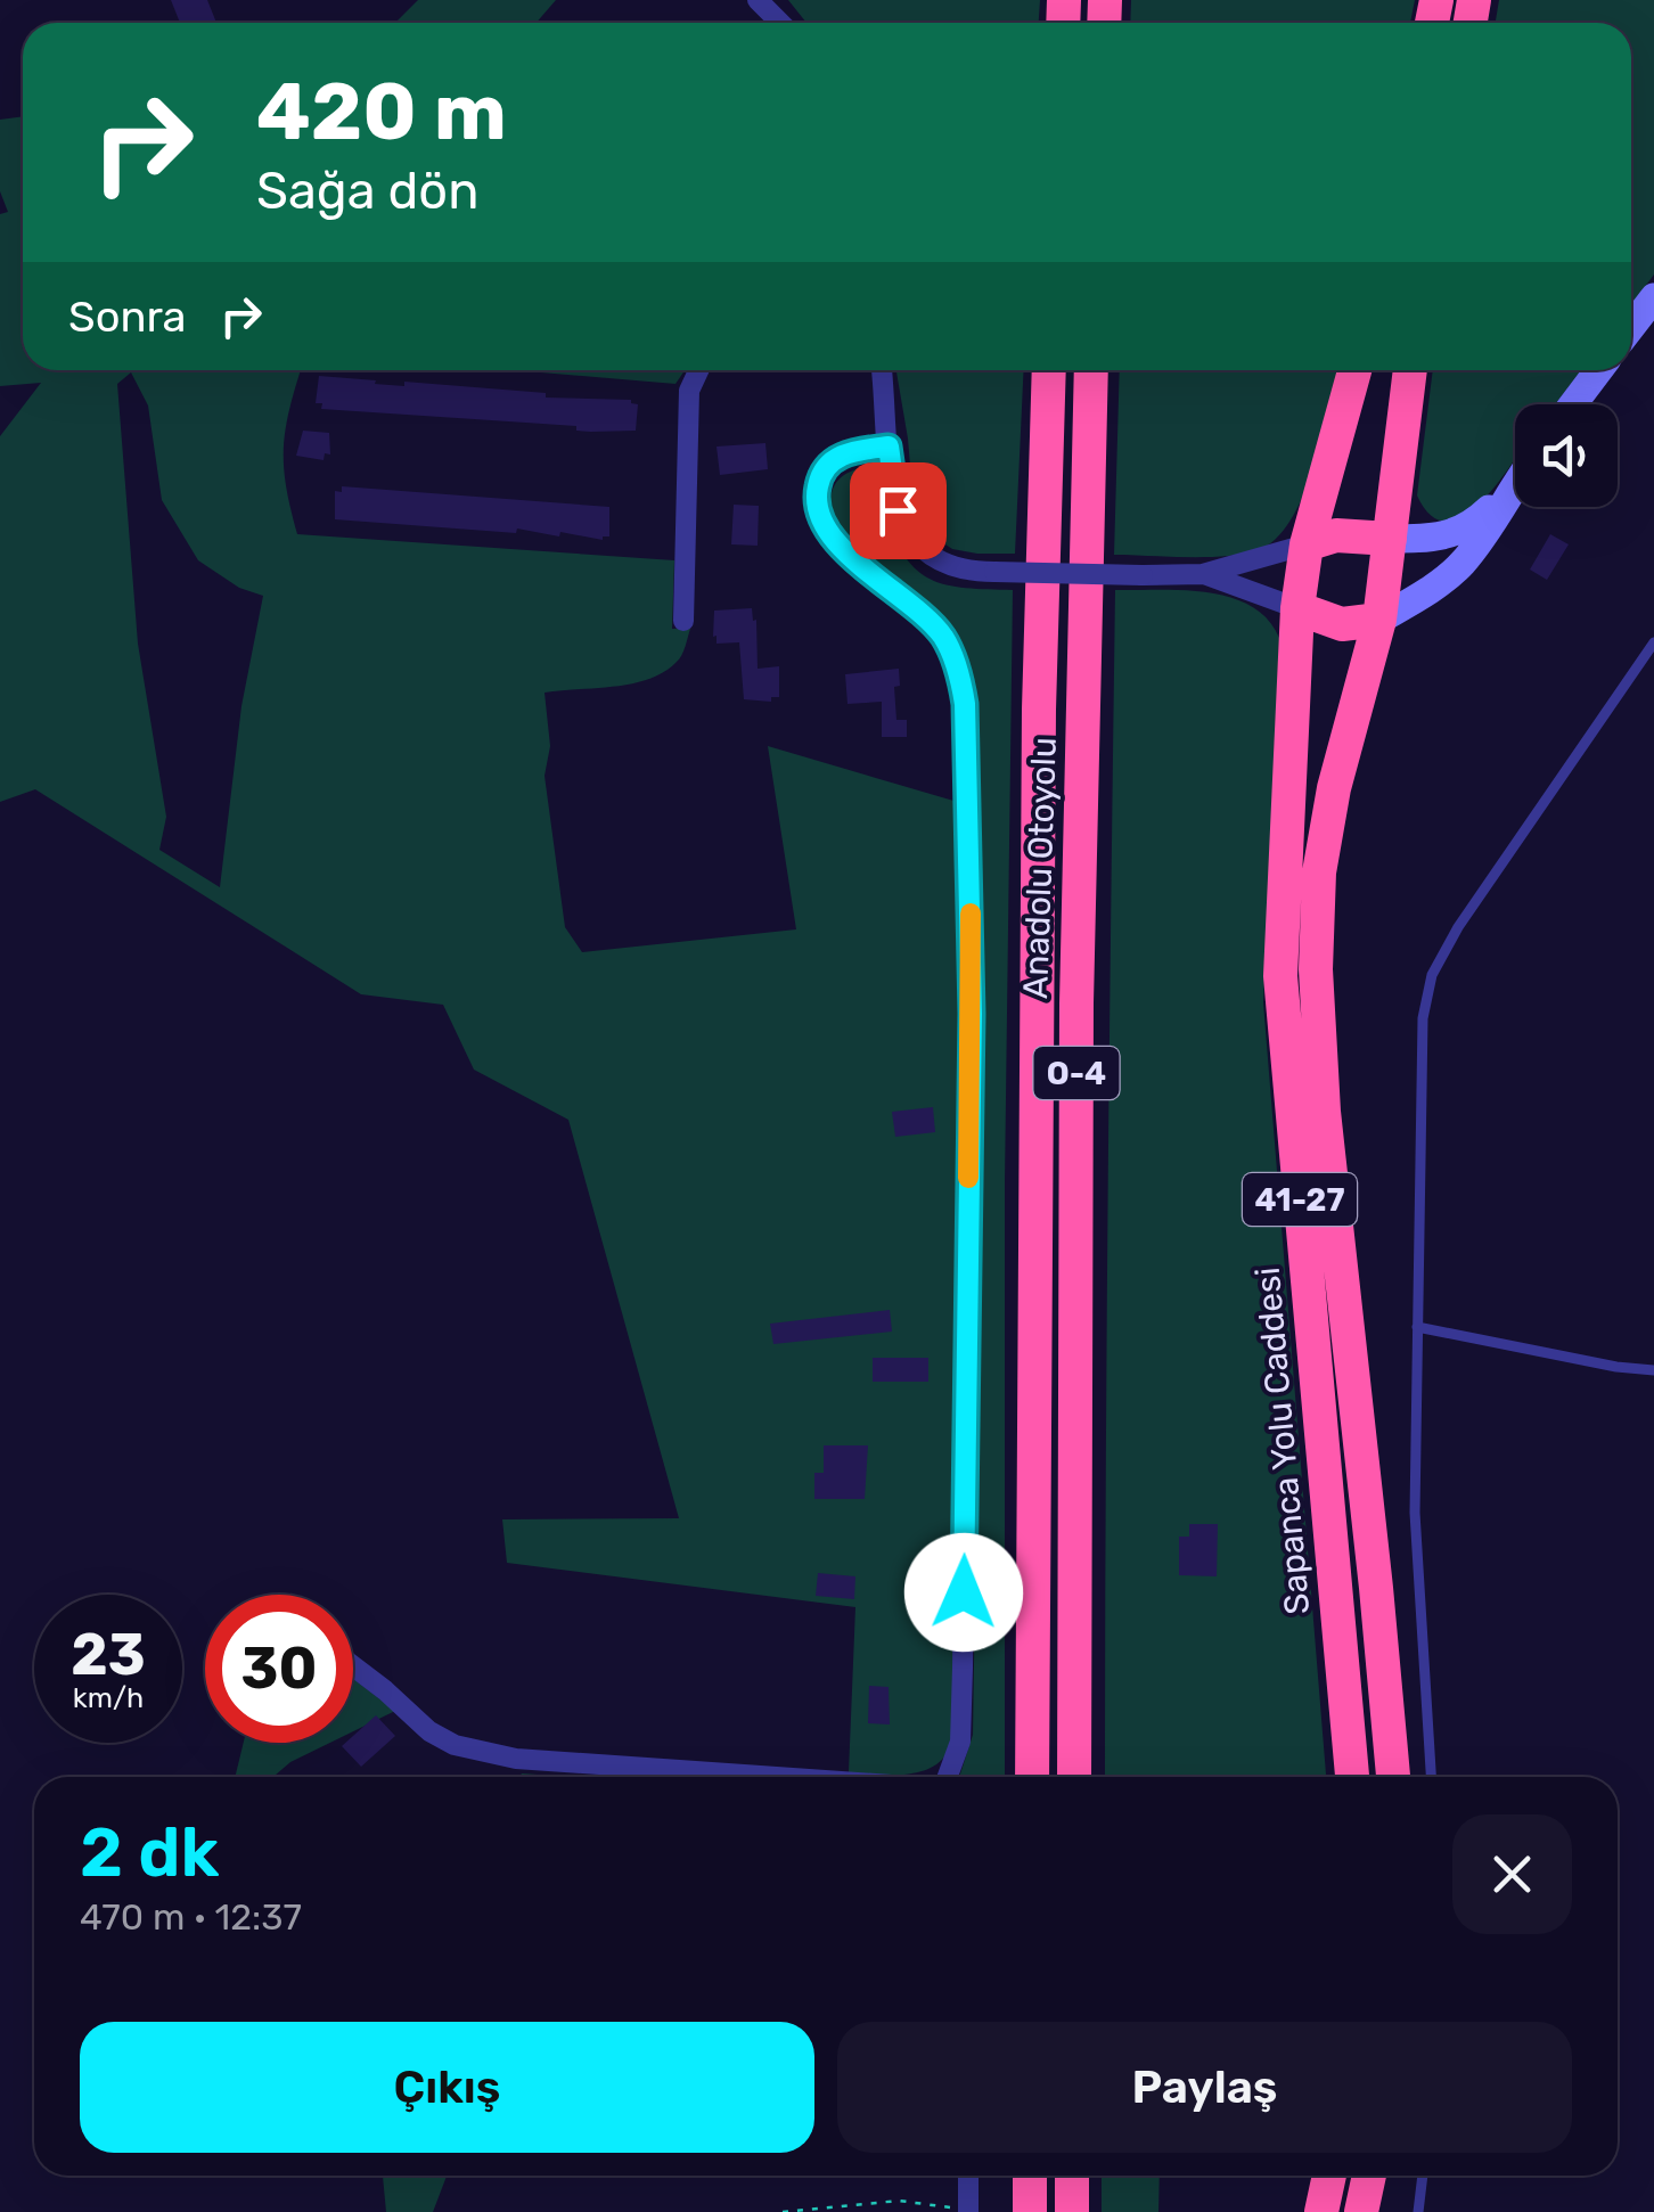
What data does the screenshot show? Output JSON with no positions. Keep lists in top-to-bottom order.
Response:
{
  "streets": {
    "highway": [
      "Anadolu Otoyolu",
      "O-4",
      "41-27",
      "Sapanca Yolu Caddesi"
    ]
  },
  "page": {
    "turn": ["420 m", "Sağa dön"],
    "then": "Sonra",
    "speed": "23 km/h",
    "limit": "30",
    "heading": ["2 dk", "470 m · 12:37"],
    "buttons": ["Çıkış", "Paylaş"]
  }
}
